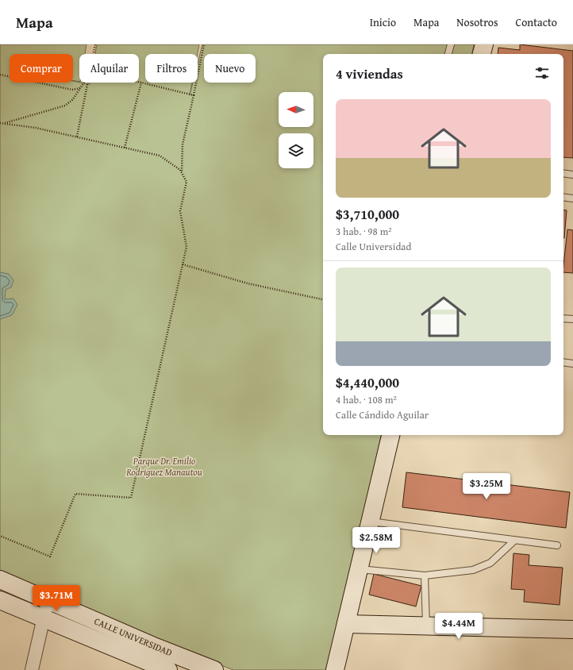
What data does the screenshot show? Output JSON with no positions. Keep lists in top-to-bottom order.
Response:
{
  "streets": {
    "street": ["CALLE UNIVERSIDAD"]
  },
  "parks": ["Parque Dr. Emilio Rodriguez Manautou"],
  "north": "left",
  "page": {
    "header": "Mapa",
    "nav": [
      "Inicio",
      "Mapa",
      "Nosotros",
      "Contacto"
    ],
    "chip": [
      "Comprar",
      "Alquilar",
      "Filtros",
      "Nuevo"
    ],
    "heading": "4 viviendas",
    "list": [
      {
        "name": "$3,710,000",
        "note": "3 hab. · 98 m² · Calle Universidad"
      },
      {
        "name": "$4,440,000",
        "note": "4 hab. · 108 m² · Calle Cándido Aguilar"
      }
    ],
    "price": [
      "$3.25M",
      "$2.58M",
      "$3.71M",
      "$4.44M"
    ]
  }
}
